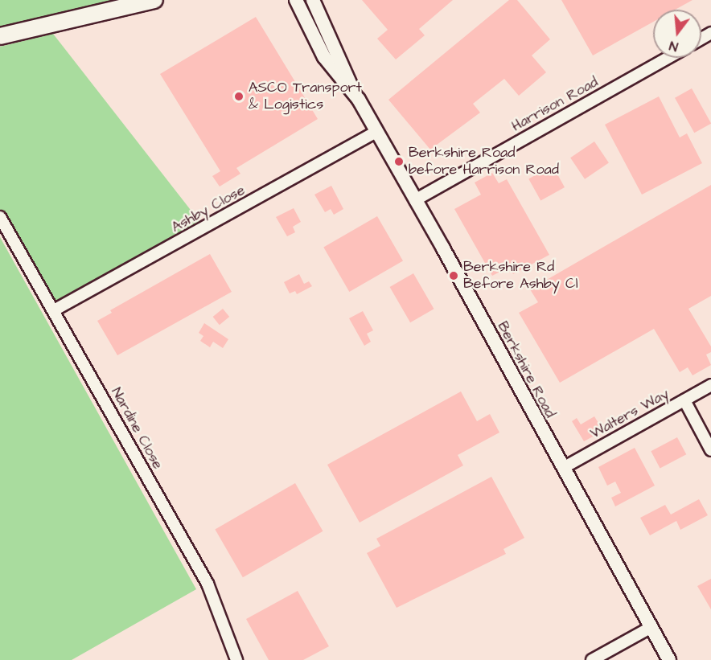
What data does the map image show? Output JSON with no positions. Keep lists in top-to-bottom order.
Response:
{
  "streets": {
    "main road": ["Berkshire Road"],
    "street": [
      "Harrison Road",
      "Ashby Close",
      "Walters Way",
      "Nardine Close"
    ]
  },
  "crossings": [
    ["Harrison Road", "Berkshire Road"],
    ["Ashby Close", "Berkshire Road"],
    ["Ashby Close", "Nardine Close"],
    ["Berkshire Road", "Walters Way"]
  ],
  "places": ["ASCO Transport & Logistics", "Berkshire Road before Harrison Road", "Berkshire Rd Before Ashby Cl"],
  "north": "bottom"
}
